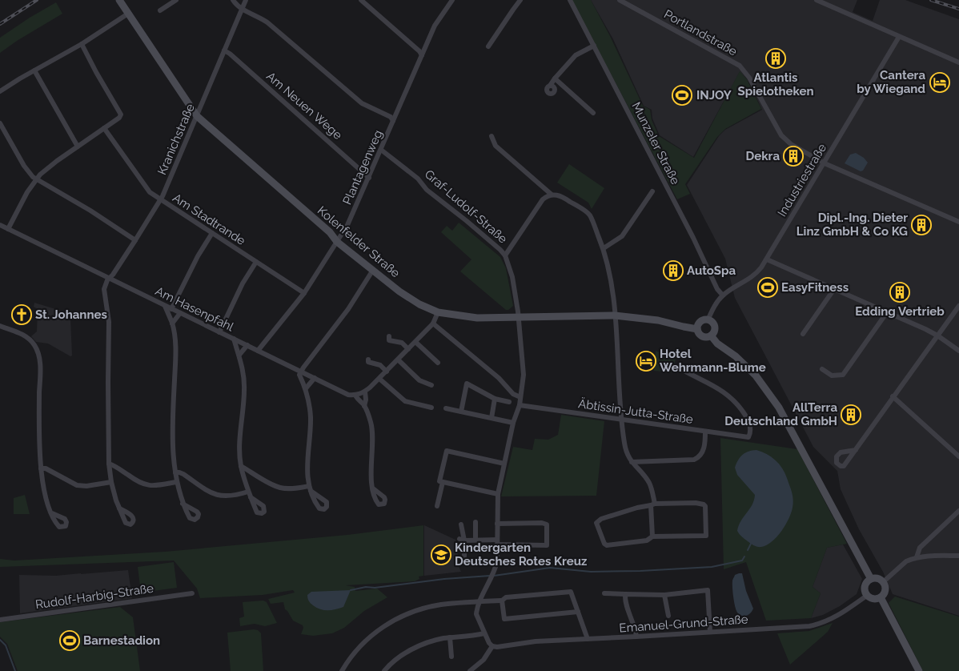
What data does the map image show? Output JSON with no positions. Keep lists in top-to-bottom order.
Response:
{
  "streets": {
    "main road": ["Kolenfelder Straße"],
    "street": [
      "Portlandstraße",
      "Am Neuen Wege",
      "Kranichstraße",
      "Munzeler Straße",
      "Plantagenweg",
      "Industriestraße",
      "Graf-Ludolf-Straße",
      "Am Stadtrande",
      "Am Hasenpfahl",
      "Äbtissin-Jutta-Straße",
      "Rudolf-Harbig-Straße",
      "Emanuel-Grund-Straße"
    ]
  },
  "crossings": [
    ["Portlandstraße", "Industriestraße"],
    ["Am Neuen Wege", "Kranichstraße"],
    ["Am Neuen Wege", "Plantagenweg"],
    ["Kranichstraße", "Am Stadtrande"],
    ["Kranichstraße", "Kolenfelder Straße"],
    ["Kranichstraße", "Am Hasenpfahl"],
    ["Munzeler Straße", "Industriestraße"],
    ["Plantagenweg", "Graf-Ludolf-Straße"],
    ["Plantagenweg", "Am Stadtrande"],
    ["Plantagenweg", "Kolenfelder Straße"],
    ["Plantagenweg", "Am Hasenpfahl"],
    ["Industriestraße", "Kolenfelder Straße"],
    ["Graf-Ludolf-Straße", "Kolenfelder Straße"],
    ["Graf-Ludolf-Straße", "Äbtissin-Jutta-Straße"]
  ],
  "places": {
    "building": [
      "Atlantis Spielotheken",
      "Dekra",
      "Dipl.-Ing. Dieter Linz GmbH & Co KG",
      "AutoSpa",
      "Edding Vertrieb",
      "AllTerra Deutschland GmbH"
    ],
    "hotel": ["Cantera by Wiegand", "Hotel Wehrmann-Blume"],
    "sports": ["INJOY", "EasyFitness", "Barnestadion"],
    "church": ["St. Johannes"],
    "school or university": ["Kindergarten Deutsches Rotes Kreuz"]
  }
}
